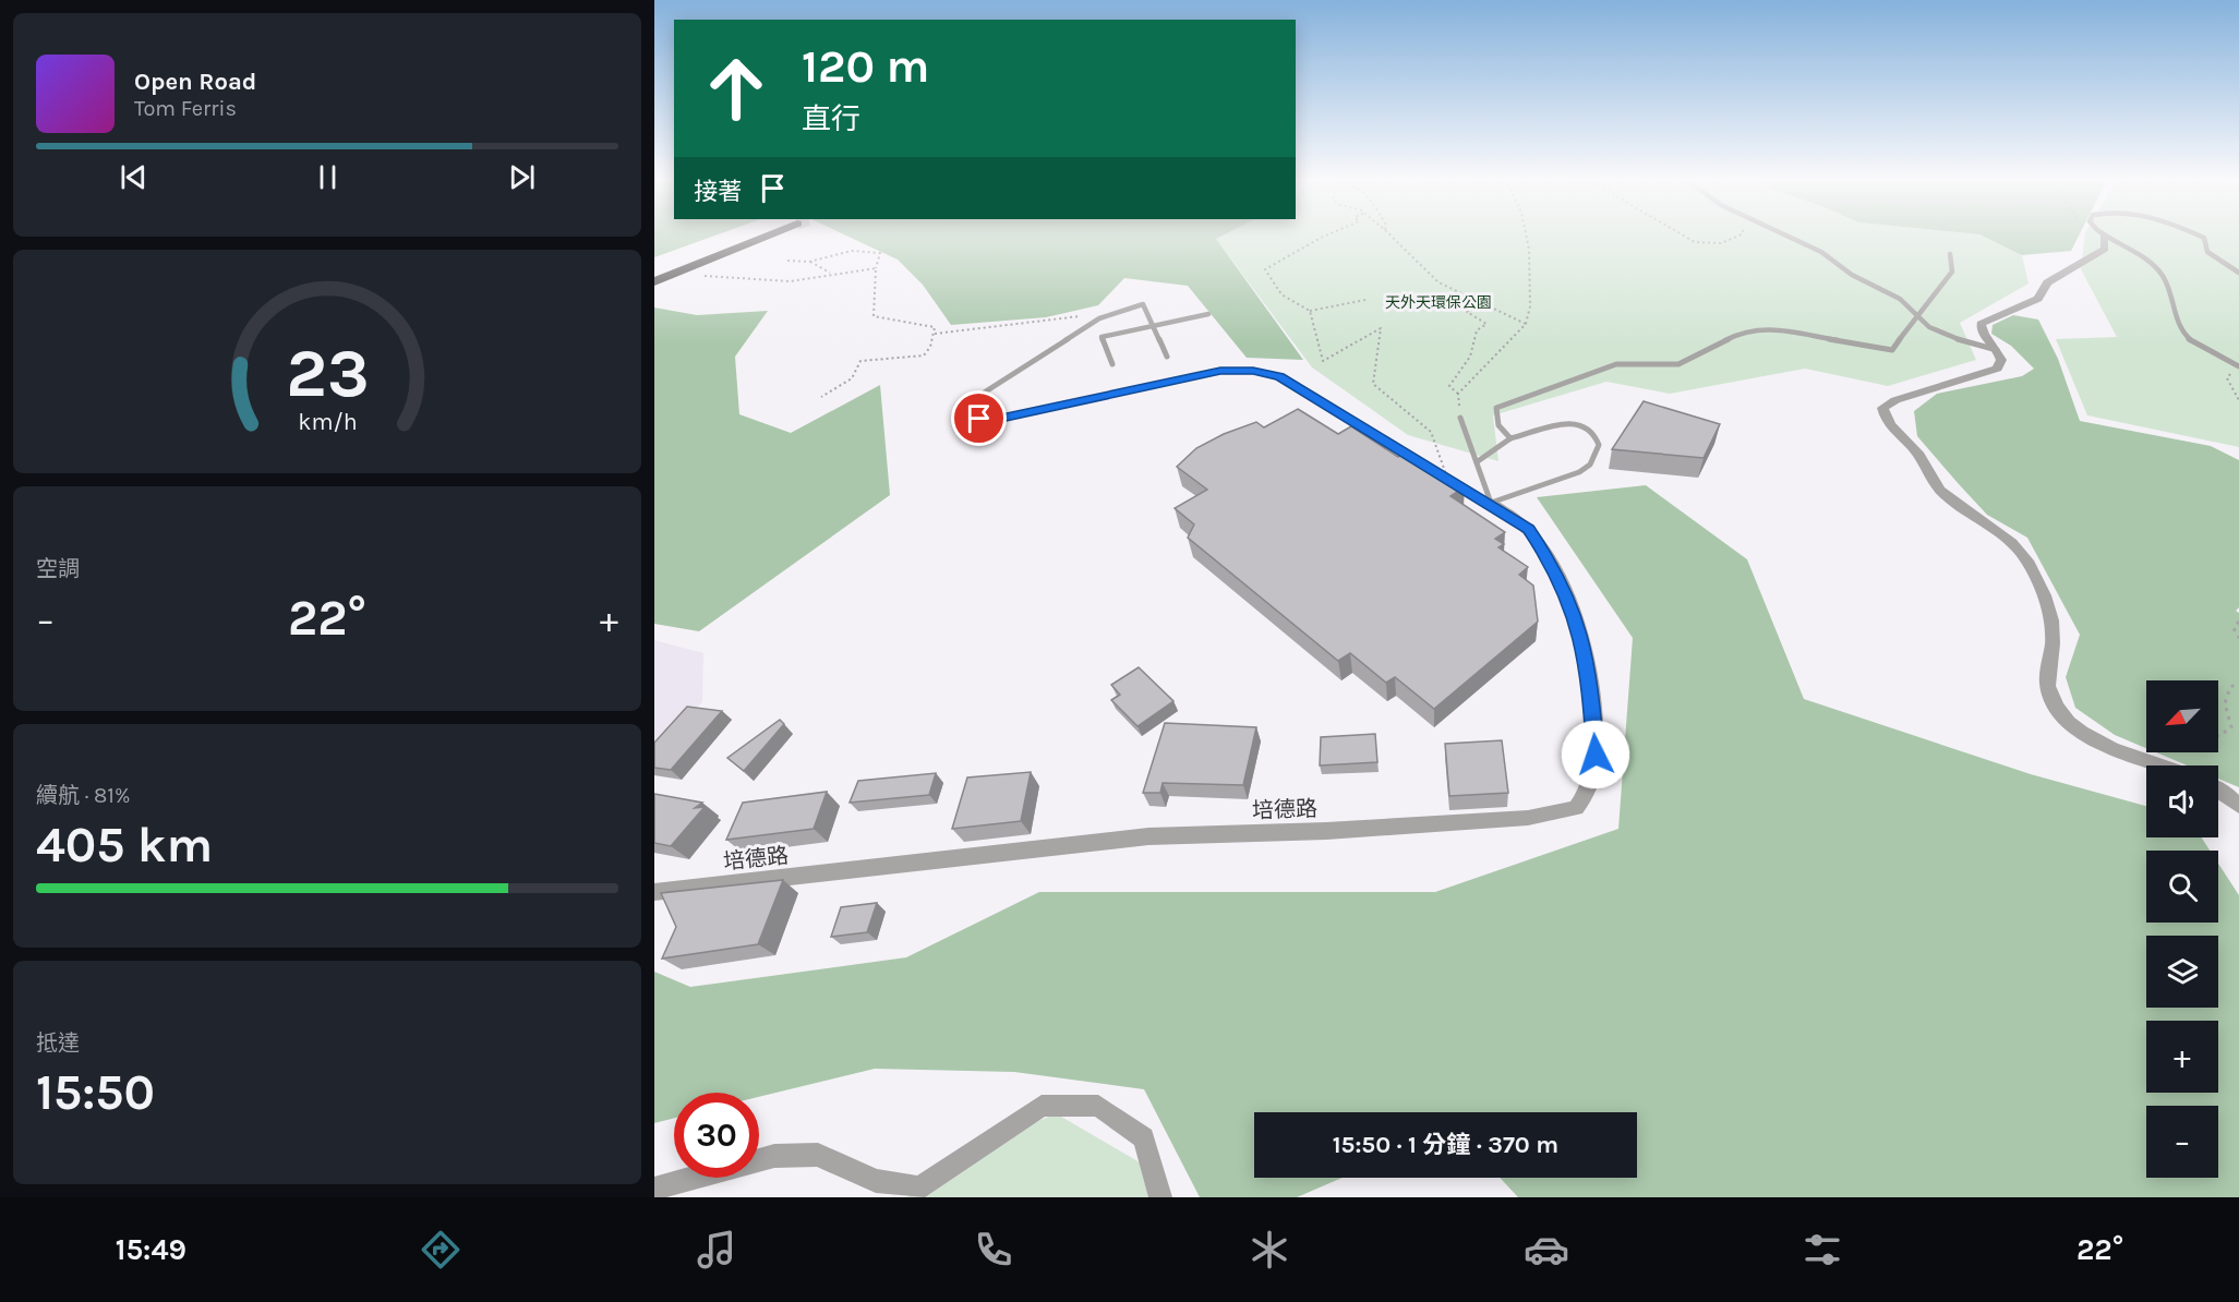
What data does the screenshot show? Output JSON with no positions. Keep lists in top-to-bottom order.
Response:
{
  "streets": {
    "street": ["培德路"]
  },
  "parks": ["天外天環保公園"],
  "north": "bottom left",
  "page": {
    "turn": ["120 m", "直行"],
    "song": ["Open Road", "Tom Ferris"],
    "then": "接著",
    "tile": [
      "空調",
      ["續航 · 81%", "405 km"],
      ["抵達", "15:50"]
    ],
    "heat": ["−", "22°", "+"],
    "map_buttons": ["+", "−"],
    "limit": "30",
    "trip": "15:50 · 1 分鐘 · 370 m",
    "tabs": ["15:49", "22°"],
    "gauge": ["23", "km/h"]
  }
}
